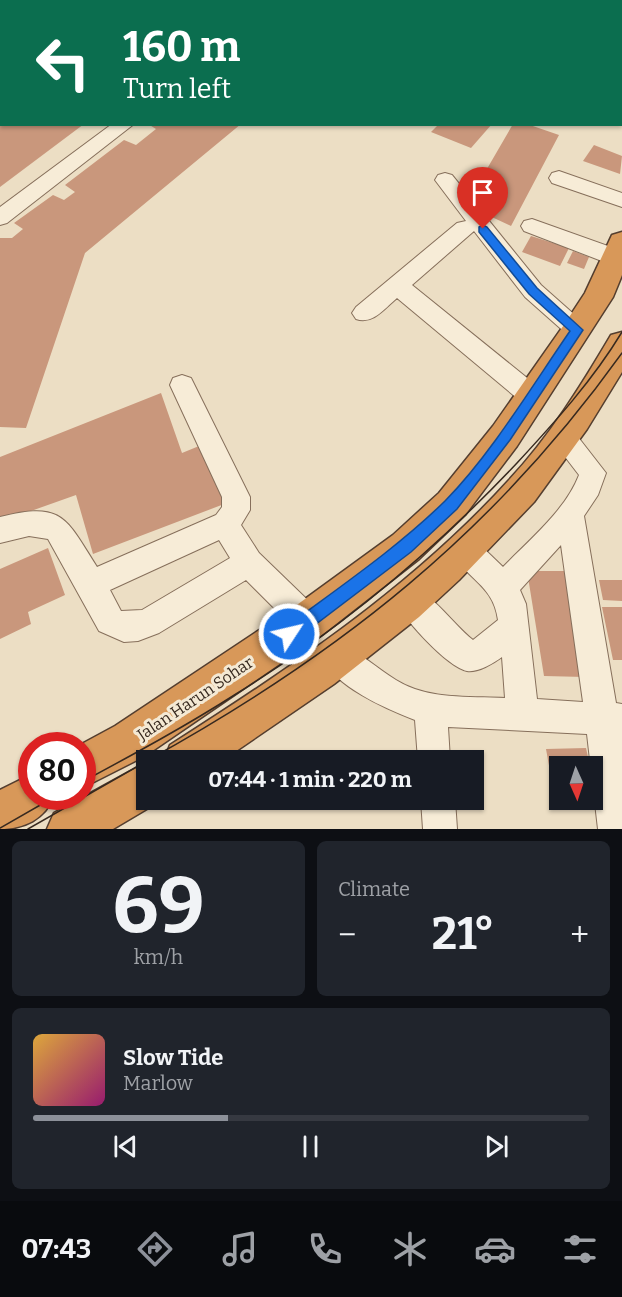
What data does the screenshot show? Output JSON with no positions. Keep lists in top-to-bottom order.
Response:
{
  "streets": {
    "highway": ["Jalan Harun Sohar"]
  },
  "north": "bottom",
  "page": {
    "turn": ["160 m", "Turn left"],
    "limit": "80",
    "trip": "07:44 · 1 min · 220 m",
    "tile": [
      ["69", "km/h"],
      "Climate"
    ],
    "heat": ["−", "21°", "+"],
    "song": ["Slow Tide", "Marlow"],
    "tabs": "07:43"
  }
}
